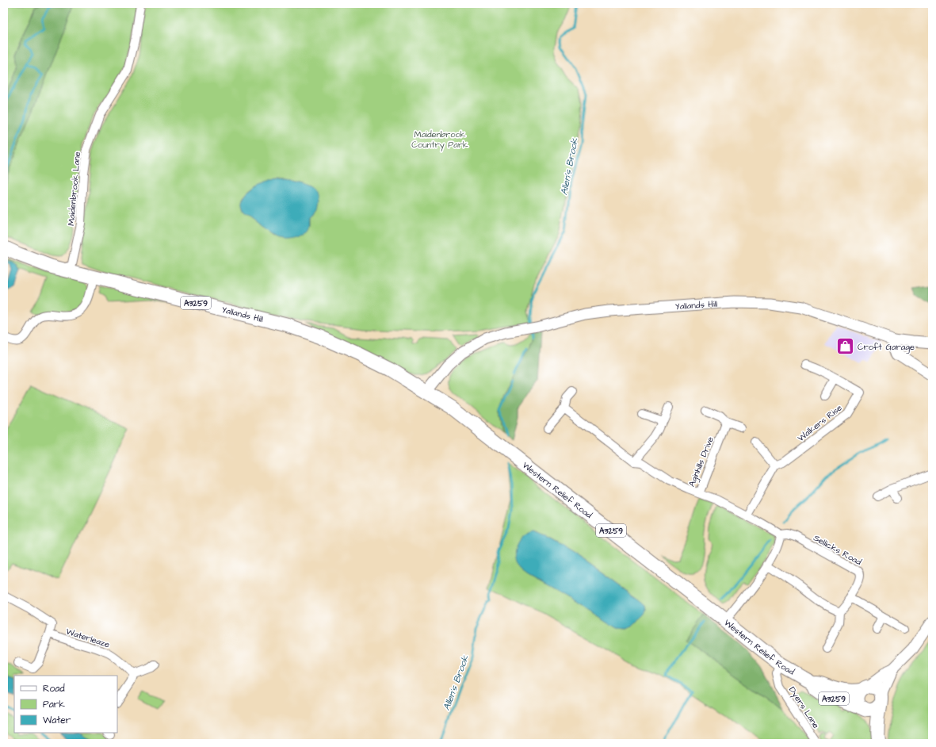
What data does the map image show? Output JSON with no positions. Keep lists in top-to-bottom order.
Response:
{
  "streets": {
    "main road": ["A3259", "Yallands Hill", "Western Relief Road"],
    "street": [
      "Maidenbrook Lane",
      "Walkers Rise",
      "Aginhills Drive",
      "Sellicks Road",
      "Waterleaze",
      "Dyers Lane"
    ]
  },
  "crossings": [
    ["Maidenbrook Lane", "A3259"],
    ["Maidenbrook Lane", "Yallands Hill"],
    ["A3259", "Yallands Hill"],
    ["A3259", "Western Relief Road"],
    ["Yallands Hill", "Western Relief Road"],
    ["Aginhills Drive", "Sellicks Road"],
    ["Western Relief Road", "Dyers Lane"]
  ],
  "water": ["Allen's Brook"],
  "parks": ["Maidenbrook Country Park"],
  "places": {
    "shop": ["Croft Garage"]
  },
  "legend": ["Road", "Park", "Water"]
}
